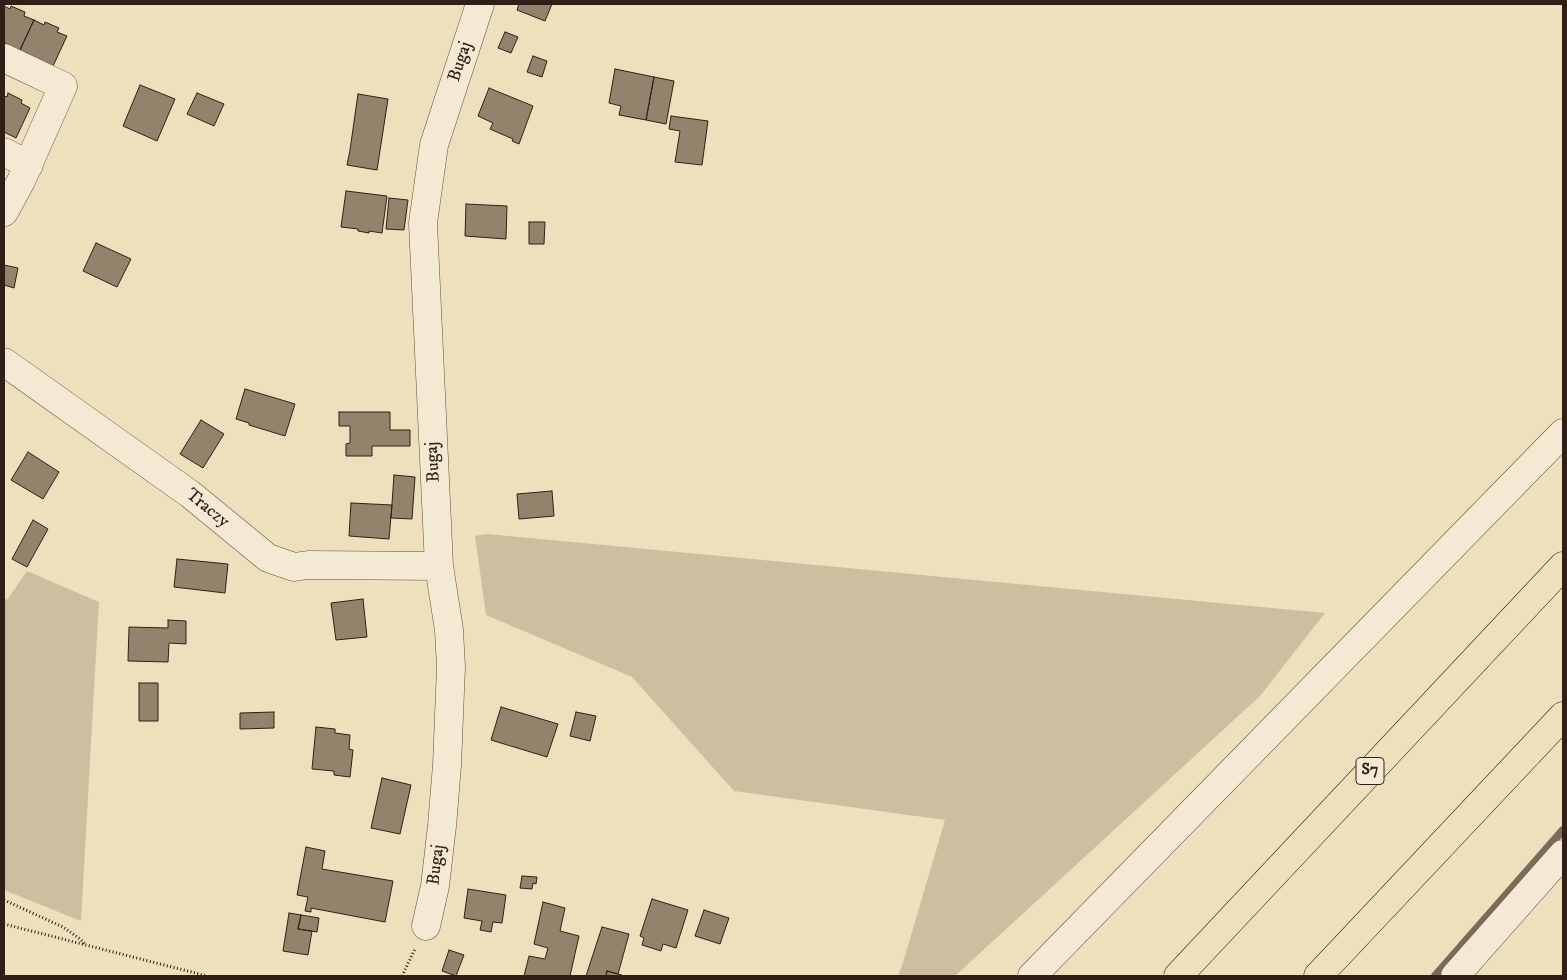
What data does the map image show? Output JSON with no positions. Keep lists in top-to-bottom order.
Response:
{
  "streets": {
    "highway": ["S7"],
    "street": ["Bugaj", "Traczy"]
  },
  "crossings": [
    ["Bugaj", "Traczy"]
  ]
}
